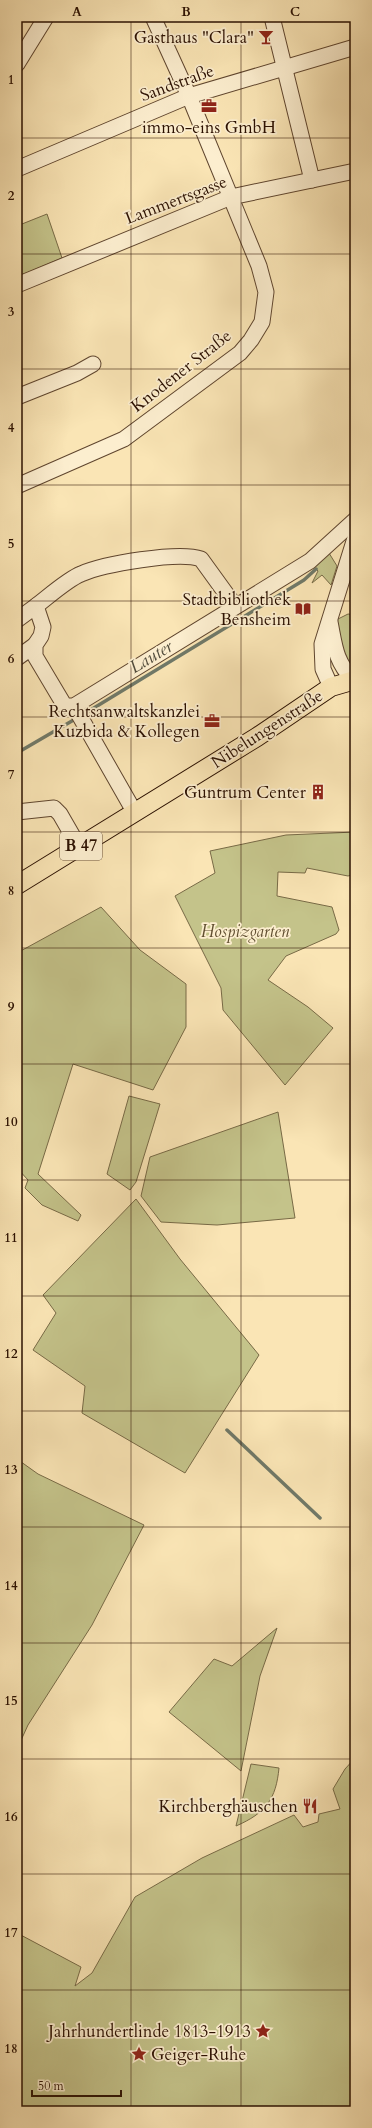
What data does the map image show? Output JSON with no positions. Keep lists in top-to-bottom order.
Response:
{
  "streets": {
    "main road": ["Nibelungenstraße", "B 47"],
    "street": ["Sandstraße", "Lammertsgasse", "Knodener Straße"]
  },
  "crossings": [
    ["Sandstraße", "Knodener Straße"],
    ["Lammertsgasse", "Knodener Straße"]
  ],
  "water": ["Lauter"],
  "parks": ["Hospizgarten"],
  "places": {
    "bar": ["Gasthaus \"Clara\""],
    "office": ["immo-eins GmbH", "Rechtsanwaltskanzlei Kuzbida & Kollegen"],
    "library": ["Stadtbibliothek Bensheim"],
    "building": ["Guntrum Center"],
    "restaurant": ["Kirchberghäuschen"],
    "place": ["Jahrhundertlinde 1813-1913", "Geiger-Ruhe"]
  },
  "scale_bar": "50 m",
  "grid": {
    "columns": ["A", "B", "C"],
    "rows": [
      "1",
      "2",
      "3",
      "4",
      "5",
      "6",
      "7",
      "8",
      "9",
      "10",
      "11",
      "12",
      "13",
      "14",
      "15",
      "16",
      "17",
      "18"
    ]
  }
}
